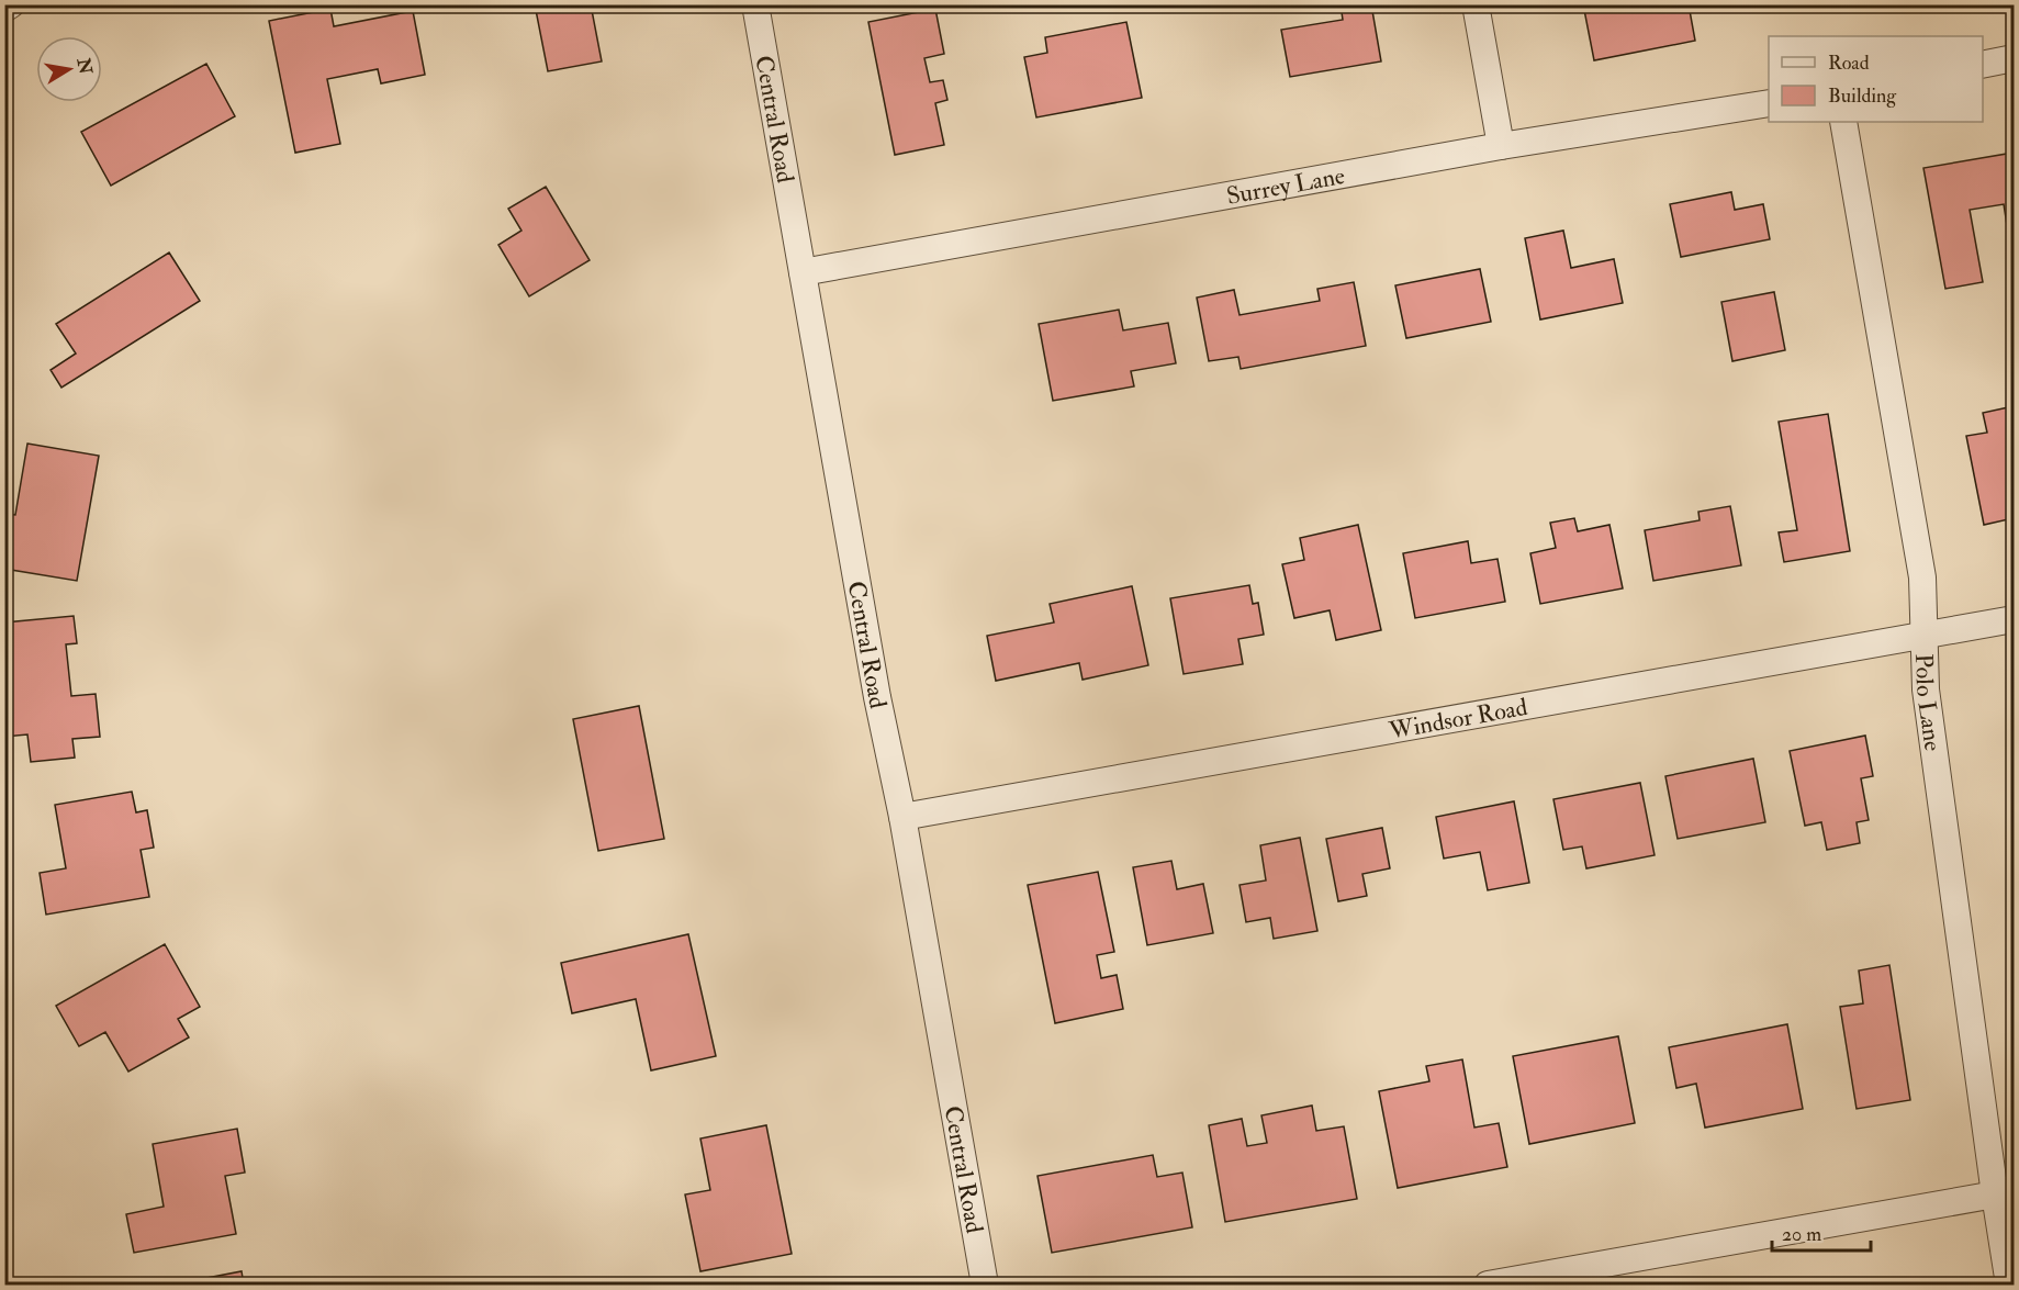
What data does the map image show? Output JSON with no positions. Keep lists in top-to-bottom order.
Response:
{
  "streets": {
    "street": [
      "Central Road",
      "Surrey Lane",
      "Polo Lane",
      "Windsor Road"
    ]
  },
  "crossings": [
    ["Central Road", "Surrey Lane"],
    ["Central Road", "Windsor Road"],
    ["Polo Lane", "Windsor Road"]
  ],
  "legend": ["Road", "Building"],
  "scale_bar": "20 m",
  "north": "right"
}
